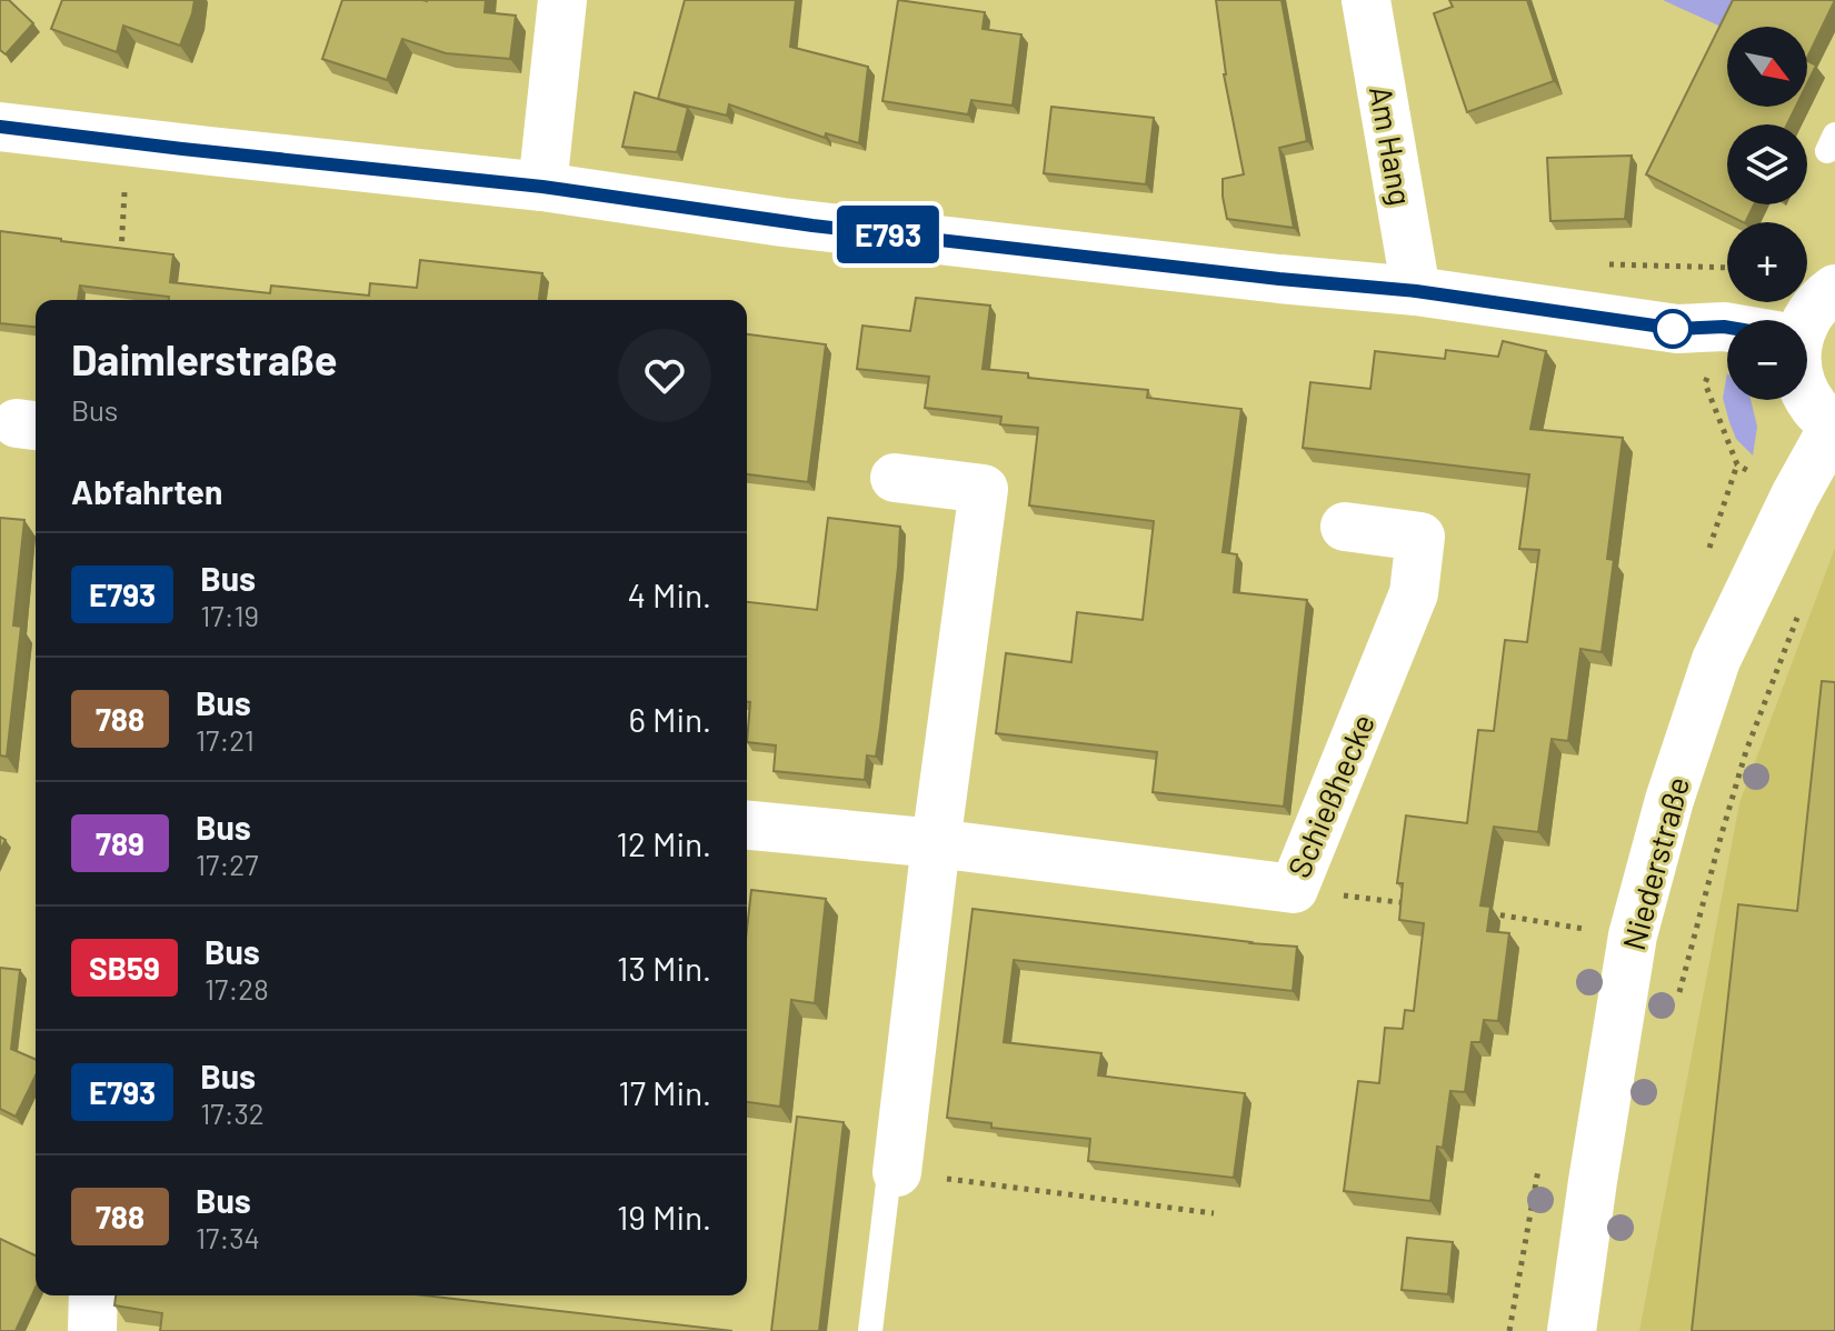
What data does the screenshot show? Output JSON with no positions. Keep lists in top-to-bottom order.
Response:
{
  "streets": {
    "street": ["Am Hang", "Schießhecke", "Niederstraße"]
  },
  "lines": ["bus line E793"],
  "north": "bottom right",
  "page": {
    "on_map": "E793",
    "map_buttons": ["+", "−"],
    "heading": [
      ["Daimlerstraße", "Bus"],
      "Abfahrten"
    ],
    "list": [
      {
        "mark": "E793",
        "name": "Bus",
        "note": "17:19",
        "value": "4 Min."
      },
      {
        "mark": "788",
        "name": "Bus",
        "note": "17:21",
        "value": "6 Min."
      },
      {
        "mark": "789",
        "name": "Bus",
        "note": "17:27",
        "value": "12 Min."
      },
      {
        "mark": "SB59",
        "name": "Bus",
        "note": "17:28",
        "value": "13 Min."
      },
      {
        "mark": "E793",
        "name": "Bus",
        "note": "17:32",
        "value": "17 Min."
      },
      {
        "mark": "788",
        "name": "Bus",
        "note": "17:34",
        "value": "19 Min."
      }
    ]
  }
}
